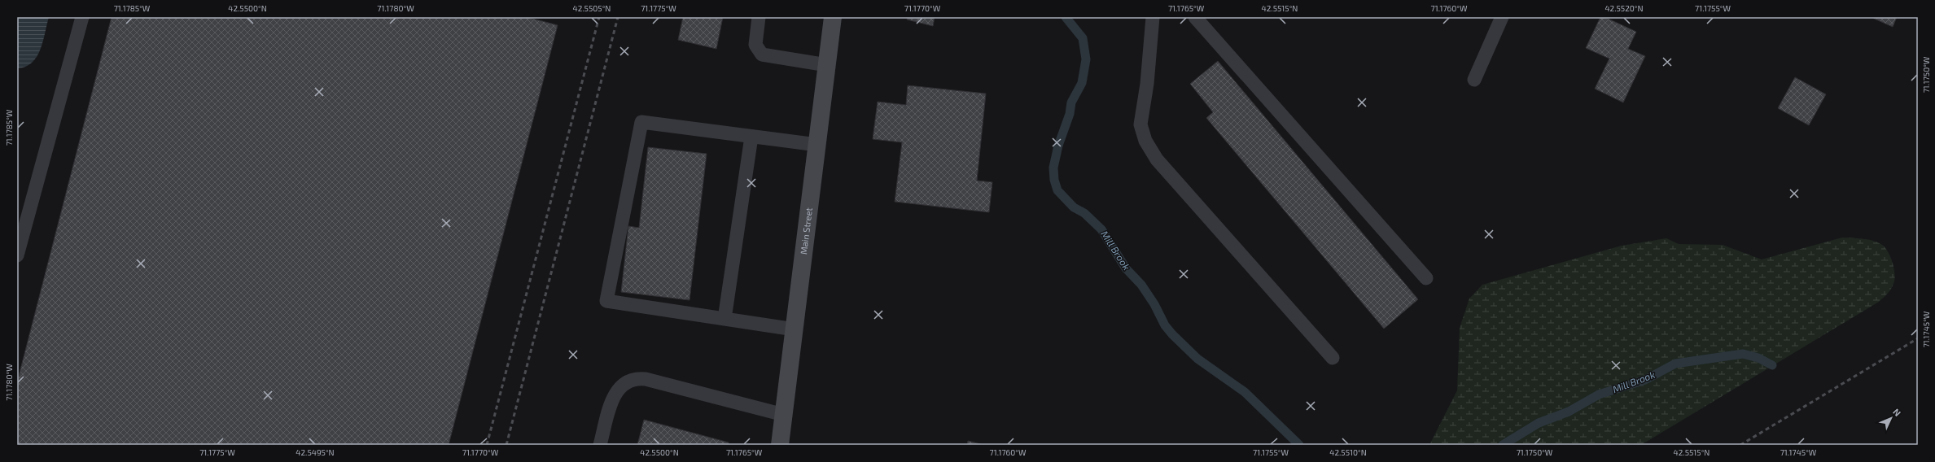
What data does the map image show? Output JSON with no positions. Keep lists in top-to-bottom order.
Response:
{
  "streets": {
    "main road": ["Main Street"]
  },
  "water": ["Mill Brook"],
  "north": "top right",
  "coordinates": [
    "71.1785°W",
    "42.5500°N",
    "71.1780°W",
    "42.5505°N",
    "71.1775°W",
    "71.1770°W",
    "71.1765°W",
    "42.5515°N",
    "71.1760°W",
    "42.5520°N",
    "71.1755°W",
    "71.1750°W",
    "71.1745°W",
    "42.5495°N",
    "42.5510°N"
  ]
}
